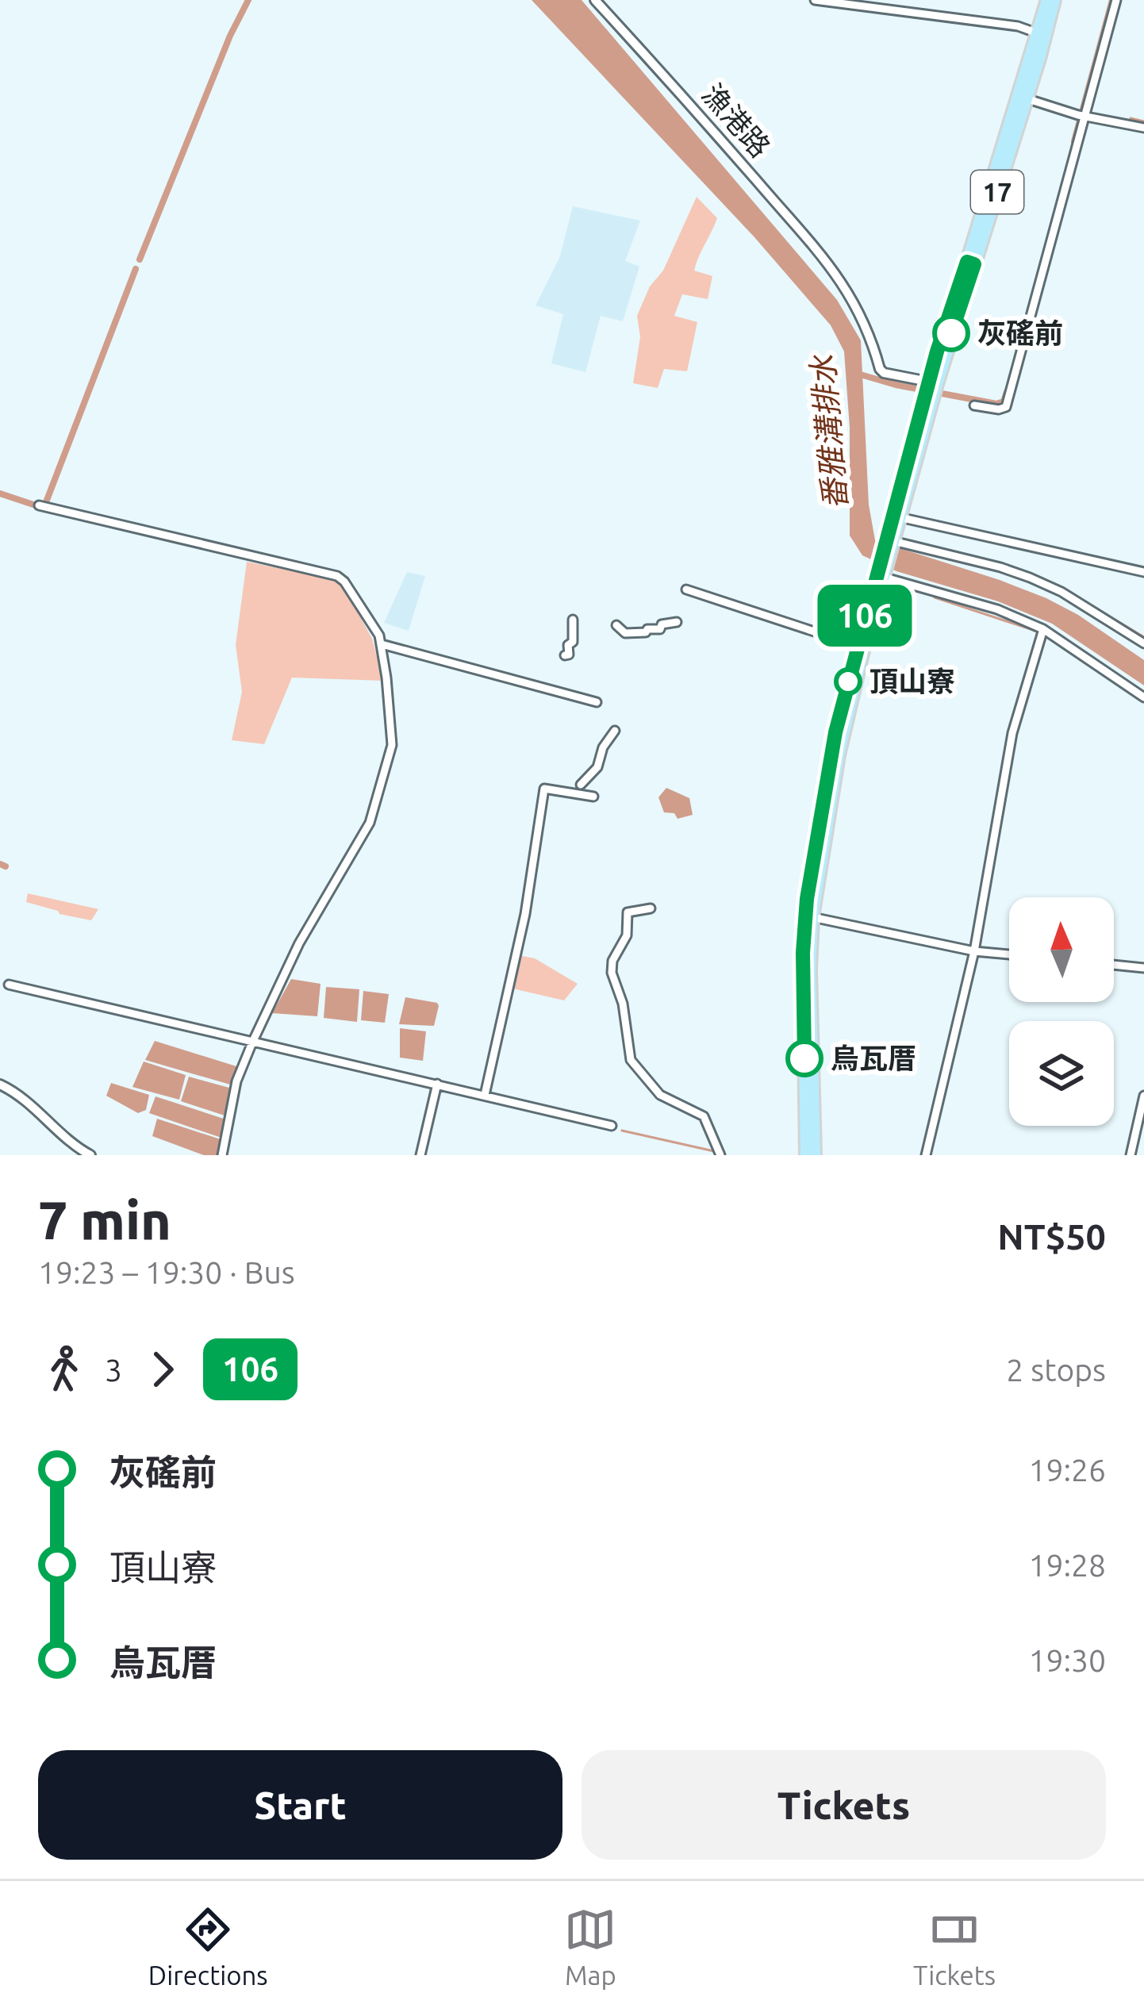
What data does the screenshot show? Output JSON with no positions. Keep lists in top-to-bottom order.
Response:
{
  "streets": {
    "main road": ["17"],
    "street": ["漁港路"]
  },
  "crossings": [
    ["漁港路", "17"]
  ],
  "water": ["番雅溝排水"],
  "places": ["灰磘前", "頂山寮", "烏瓦厝"],
  "lines": ["bus line 106"],
  "north": "top",
  "page": {
    "on_map": "106",
    "heading": ["7 min", "19:23 – 19:30 · Bus", "NT$50"],
    "legs": ["3", "106", "2 stops"],
    "list": [
      {
        "name": "灰磘前",
        "value": "19:26"
      },
      {
        "name": "頂山寮",
        "value": "19:28"
      },
      {
        "name": "烏瓦厝",
        "value": "19:30"
      }
    ],
    "buttons": ["Start", "Tickets"],
    "tabs": ["Directions", "Map", "Tickets"]
  }
}
